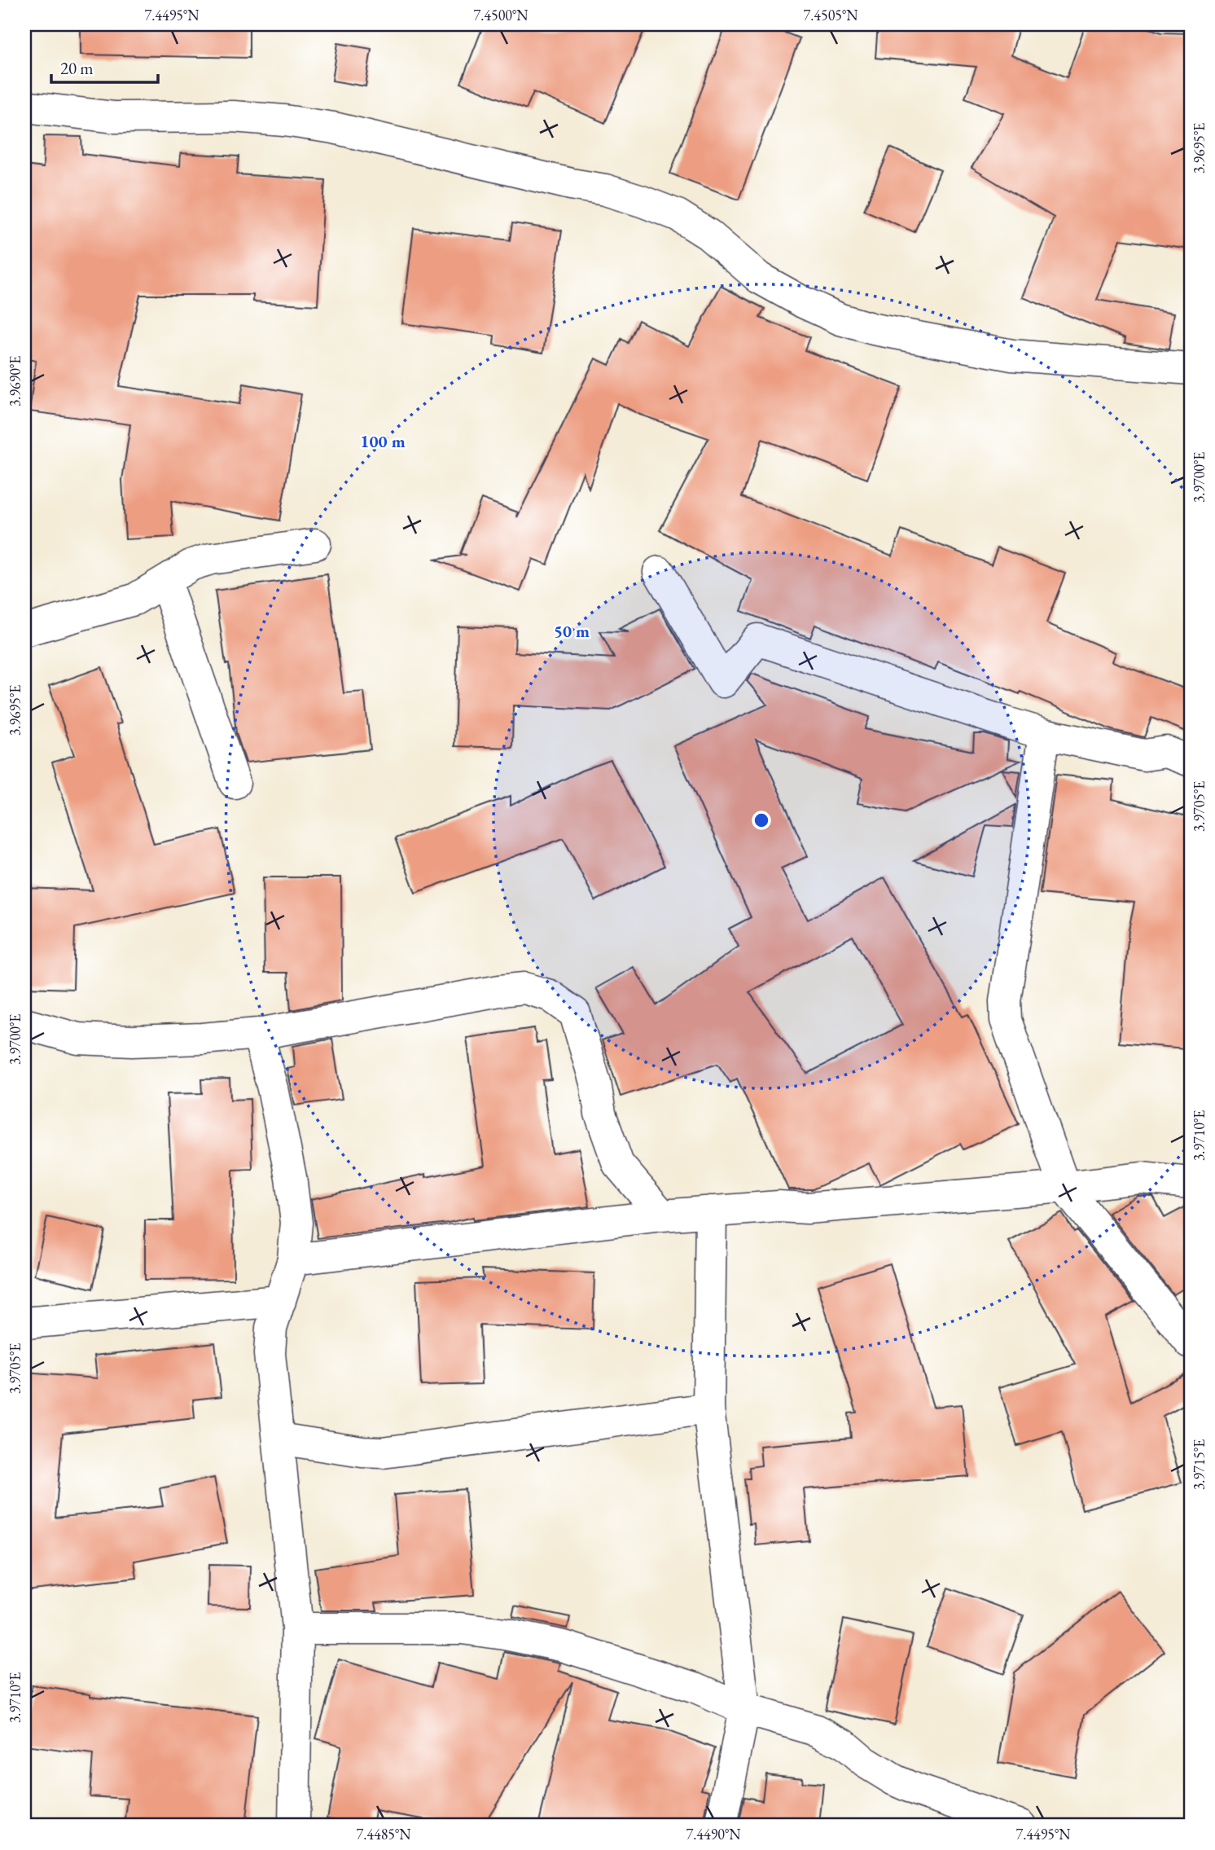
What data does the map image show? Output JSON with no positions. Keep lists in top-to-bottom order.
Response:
{
  "scale_bar": "20 m",
  "coordinates": [
    "7.4495°N",
    "7.4500°N",
    "7.4505°N",
    "3.9695°E",
    "3.9690°E",
    "3.9700°E",
    "3.9705°E",
    "3.9710°E",
    "3.9715°E",
    "7.4485°N",
    "7.4490°N"
  ],
  "rings": ["100 m", "50 m"]
}
